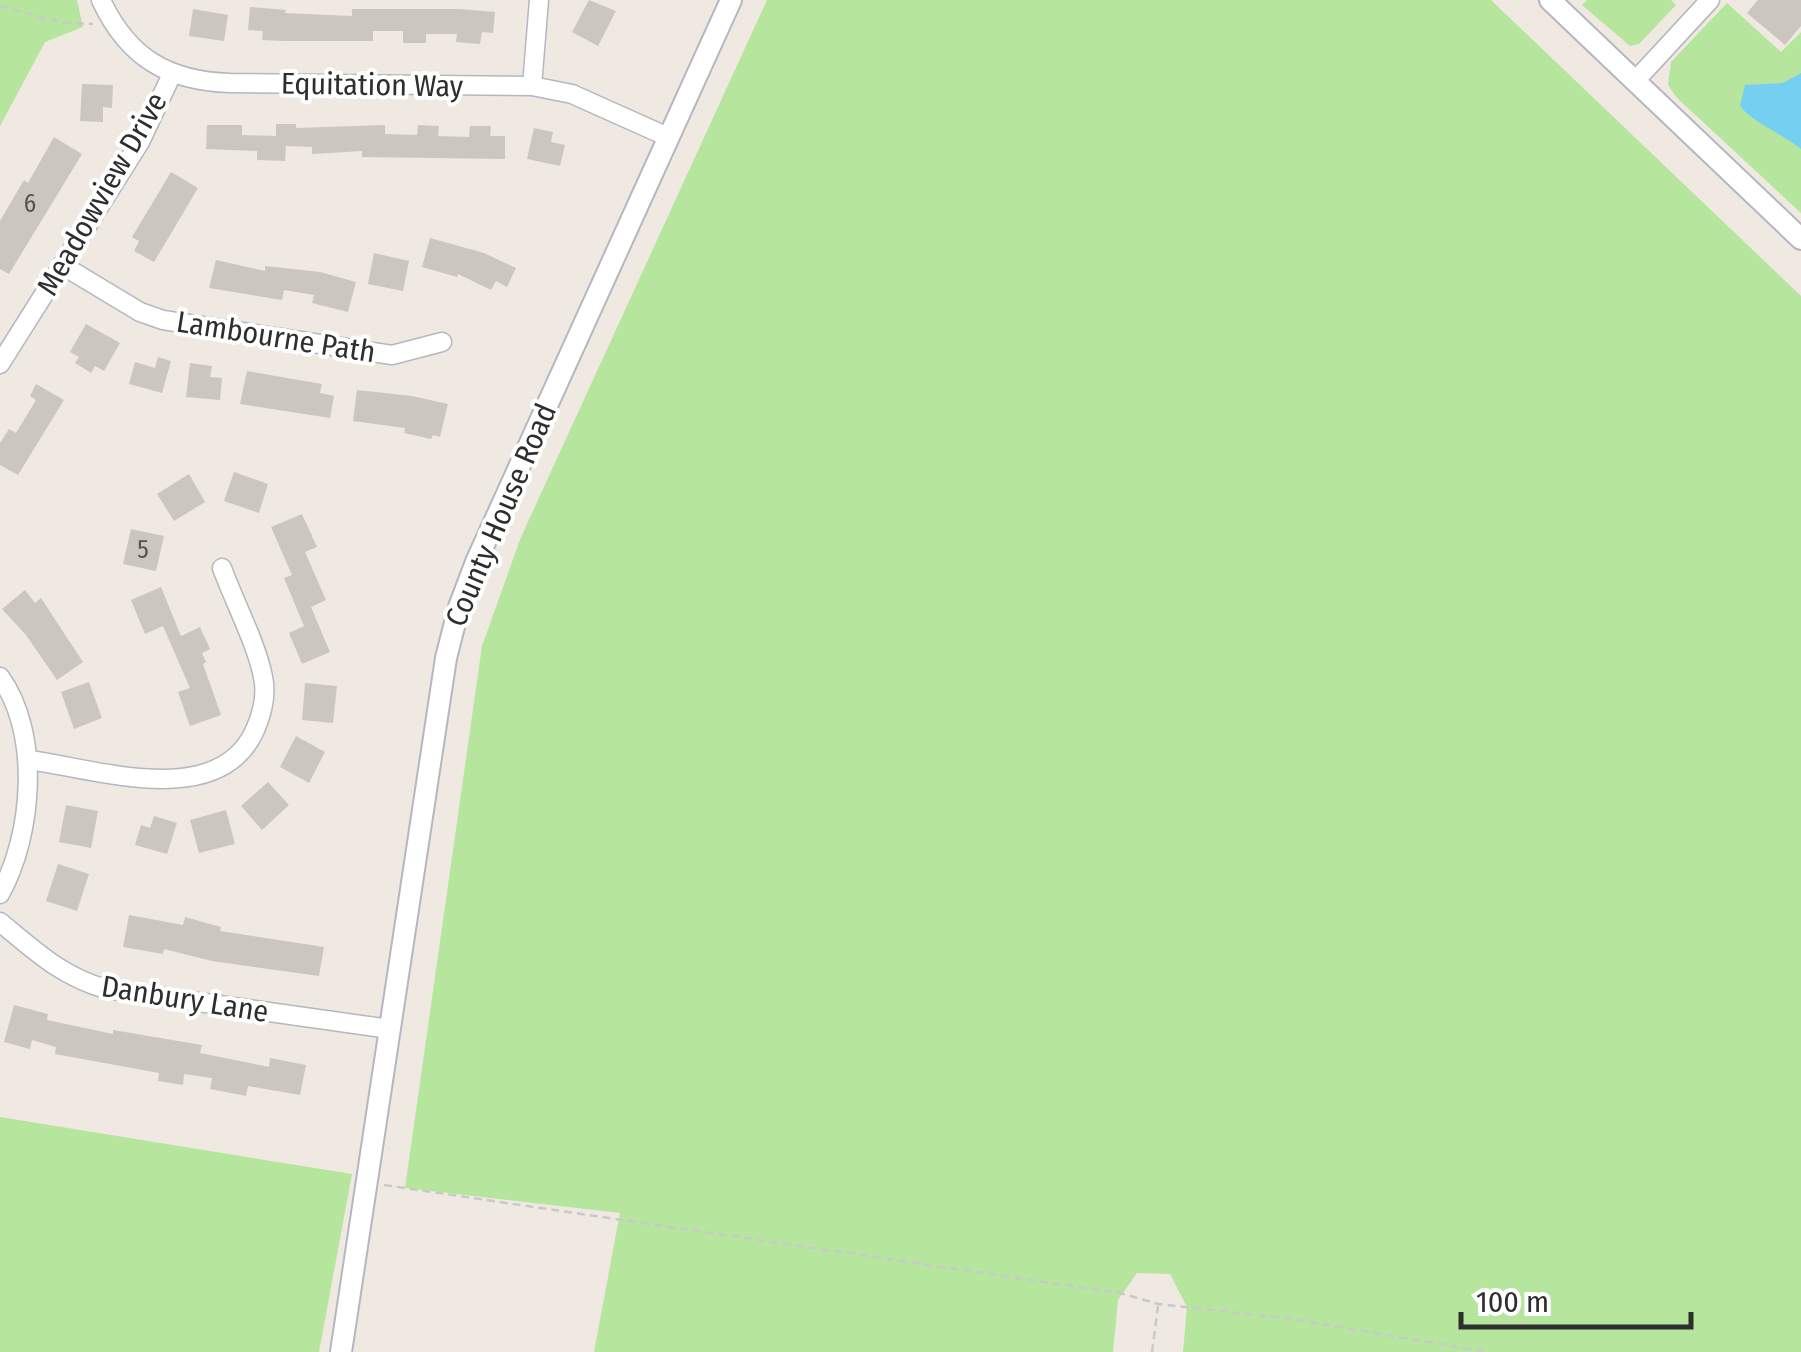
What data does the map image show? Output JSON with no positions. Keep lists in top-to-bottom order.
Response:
{
  "streets": {
    "street": [
      "Equitation Way",
      "Meadowview Drive",
      "Lambourne Path",
      "County House Road",
      "Danbury Lane"
    ]
  },
  "crossings": [
    ["Equitation Way", "Meadowview Drive"],
    ["Equitation Way", "County House Road"],
    ["Meadowview Drive", "Lambourne Path"],
    ["County House Road", "Danbury Lane"]
  ],
  "house_numbers": ["6", "5"],
  "scale_bar": "100 m"
}
